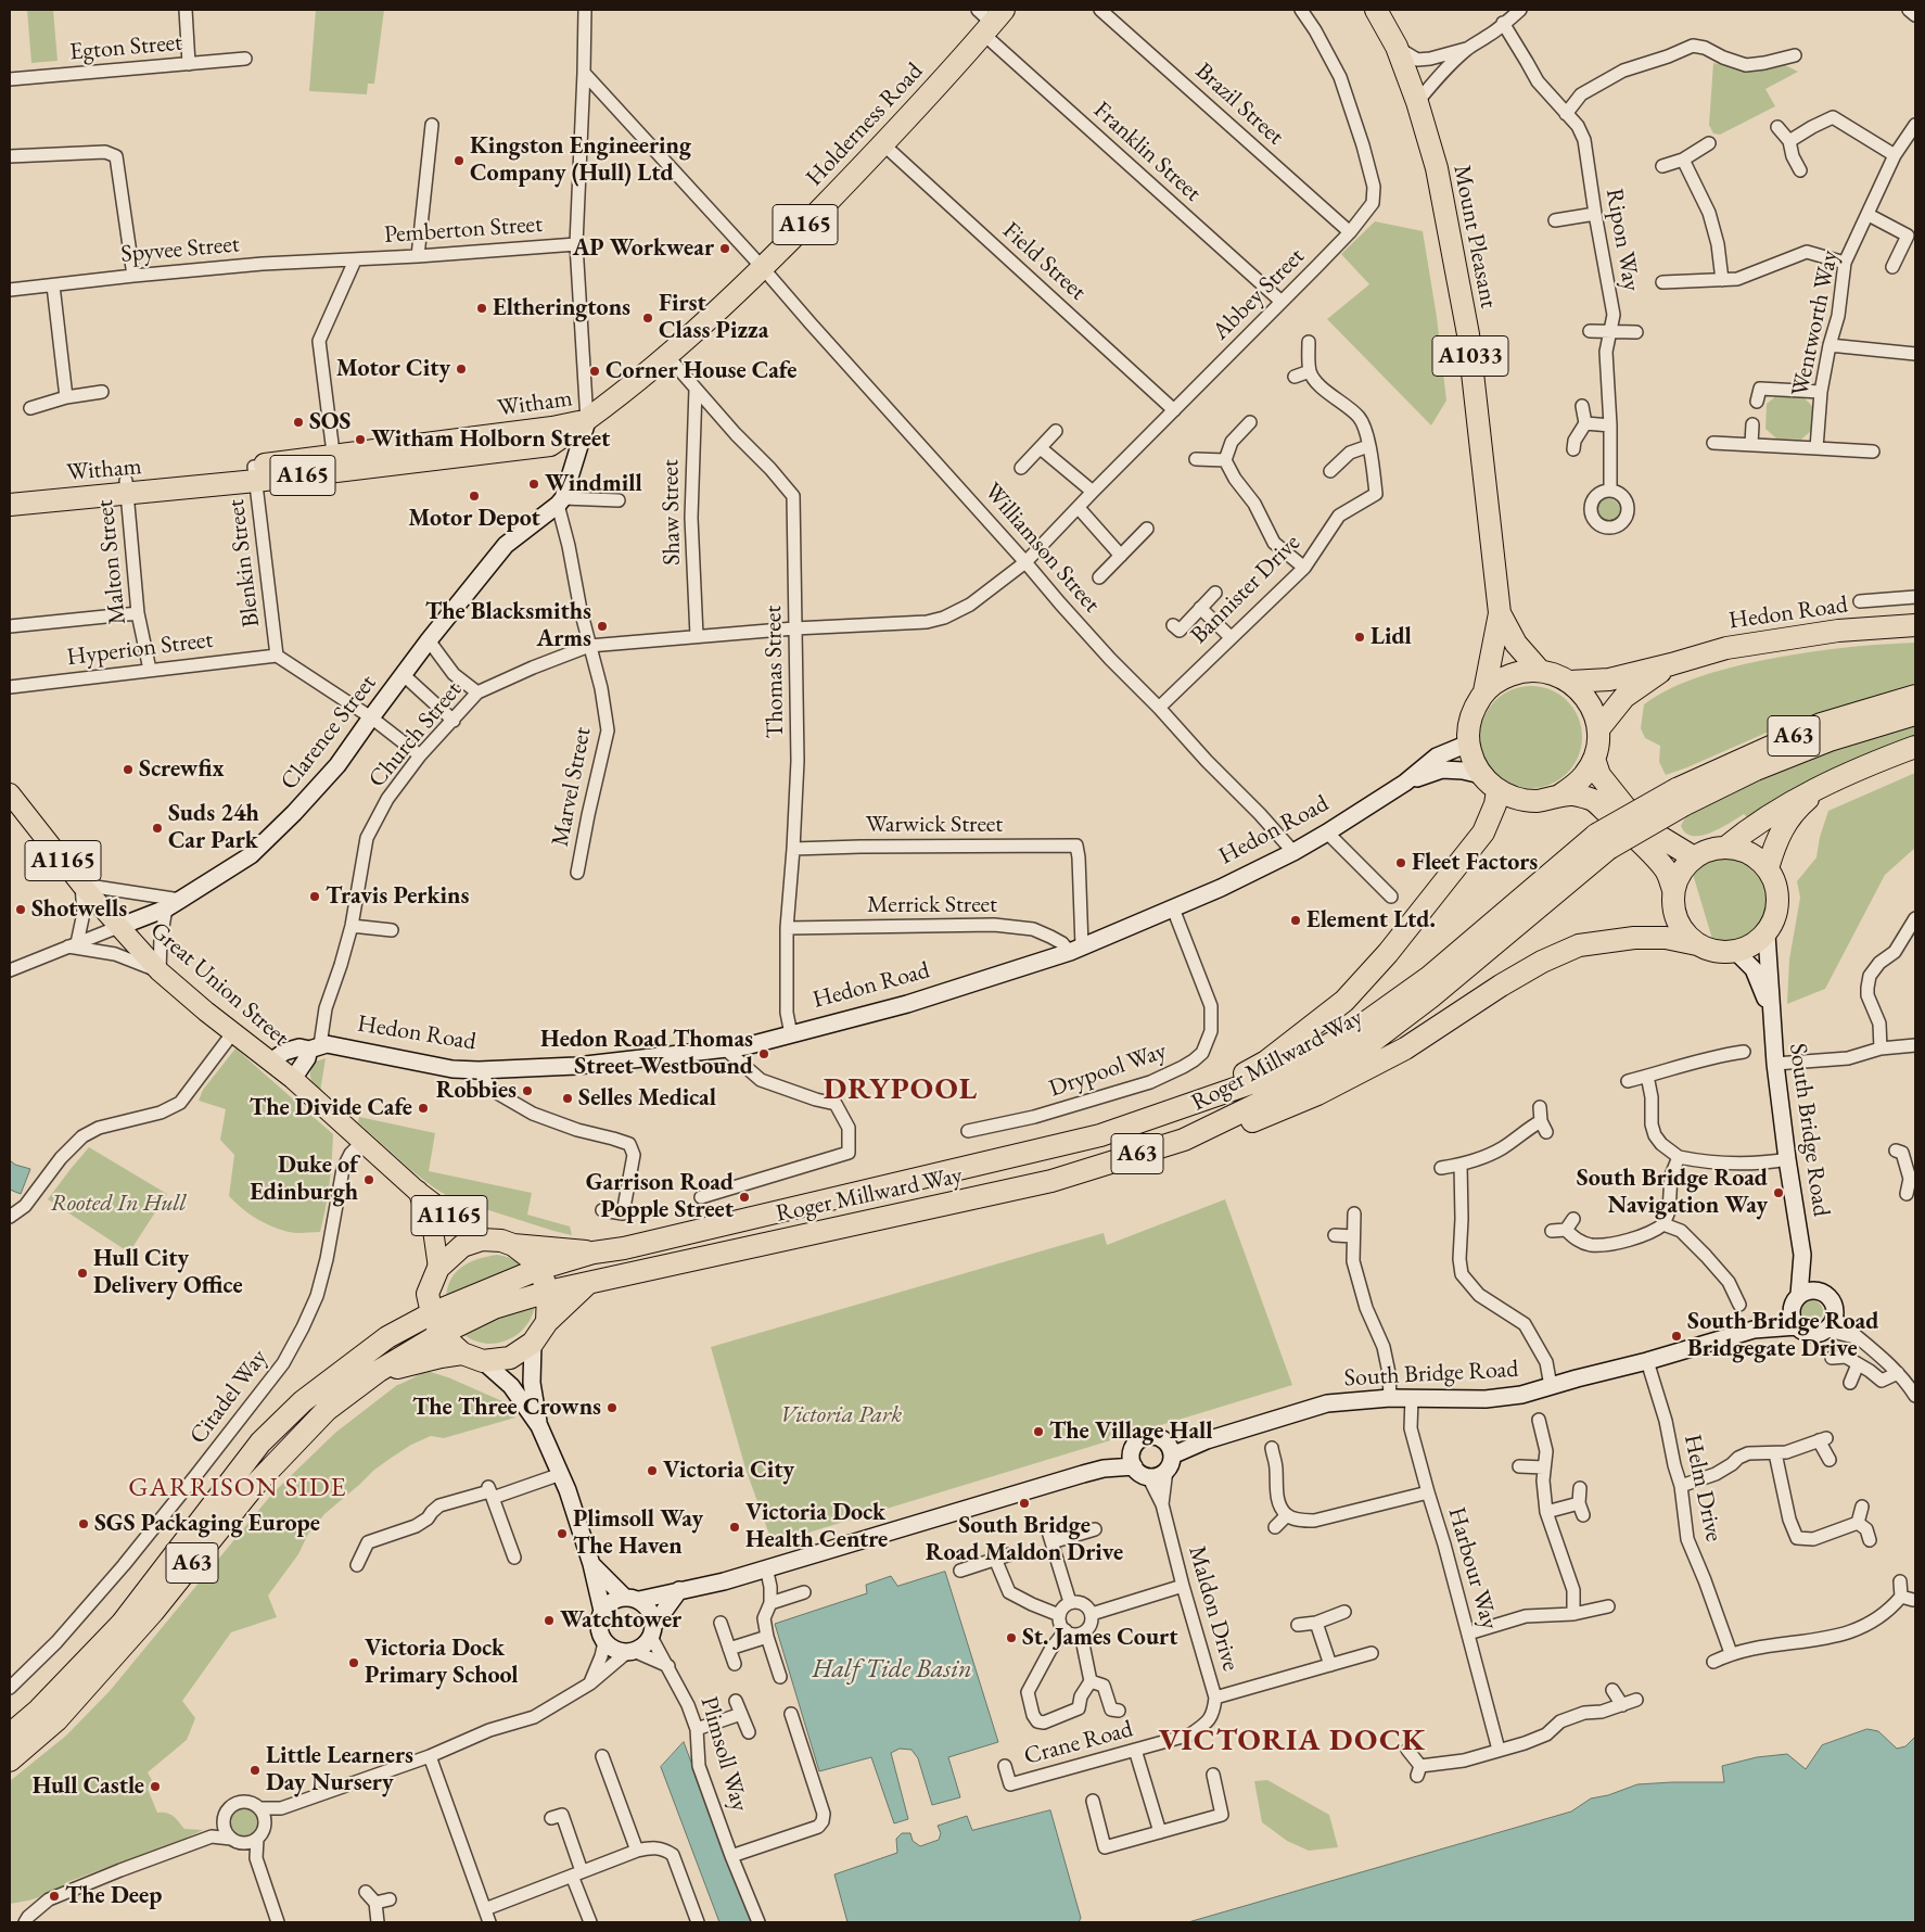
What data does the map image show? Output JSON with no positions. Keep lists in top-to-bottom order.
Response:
{
  "streets": {
    "highway": [
      "Holderness Road",
      "A165",
      "Mount Pleasant",
      "A1033",
      "Witham",
      "Hedon Road",
      "A63",
      "Roger Millward Way"
    ],
    "main road": ["A1165", "Great Union Street"],
    "street": [
      "Egton Street",
      "Brazil Street",
      "Franklin Street",
      "Pemberton Street",
      "Ripon Way",
      "Spyvee Street",
      "Field Street",
      "Abbey Street",
      "Wentworth Way",
      "Shaw Street",
      "Williamson Street",
      "Malton Street",
      "Blenkin Street",
      "Bannister Drive",
      "Hyperion Street",
      "Thomas Street",
      "Clarence Street",
      "Church Street",
      "Marvel Street",
      "Warwick Street",
      "Merrick Street",
      "Drypool Way",
      "South Bridge Road",
      "Citadel Way",
      "Helm Drive",
      "Harbour Way",
      "Maldon Drive",
      "Crane Road",
      "Plimsoll Way"
    ]
  },
  "crossings": [
    ["Brazil Street", "Abbey Street"],
    ["Holderness Road", "Franklin Street"],
    ["Holderness Road", "Field Street"],
    ["Holderness Road", "Witham"],
    ["Holderness Road", "Williamson Street"],
    ["Holderness Road", "Thomas Street"],
    ["Franklin Street", "Abbey Street"],
    ["Pemberton Street", "Spyvee Street"],
    ["Mount Pleasant", "A1033"],
    ["Field Street", "Abbey Street"],
    ["Abbey Street", "Williamson Street"],
    ["Abbey Street", "Thomas Street"],
    ["Abbey Street", "Church Street"],
    ["A1033", "Hedon Road"],
    ["A1033", "A63"],
    ["Witham", "Malton Street"],
    ["Witham", "Blenkin Street"],
    ["Shaw Street", "Thomas Street"],
    ["Shaw Street", "Church Street"],
    ["Williamson Street", "Bannister Drive"],
    ["Williamson Street", "Hedon Road"],
    ["Malton Street", "Hyperion Street"],
    ["Blenkin Street", "Hyperion Street"],
    ["Hedon Road", "Thomas Street"],
    ["Hedon Road", "Church Street"],
    ["Hedon Road", "A63"],
    ["Hedon Road", "Warwick Street"],
    ["Hedon Road", "Merrick Street"],
    ["Hedon Road", "Great Union Street"],
    ["Hedon Road", "Drypool Way"],
    ["Thomas Street", "Church Street"],
    ["Thomas Street", "Warwick Street"],
    ["Thomas Street", "Merrick Street"],
    ["Clarence Street", "Marvel Street"],
    ["Clarence Street", "Great Union Street"],
    ["Church Street", "Marvel Street"],
    ["A63", "Roger Millward Way"],
    ["A63", "South Bridge Road"],
    ["Warwick Street", "Merrick Street"],
    ["Great Union Street", "Roger Millward Way"],
    ["Great Union Street", "Citadel Way"],
    ["South Bridge Road", "Helm Drive"],
    ["South Bridge Road", "Harbour Way"],
    ["South Bridge Road", "Maldon Drive"],
    ["Maldon Drive", "Crane Road"]
  ],
  "districts": ["DRYPOOL", "GARRISON SIDE", "VICTORIA DOCK"],
  "water": ["Half Tide Basin"],
  "parks": ["Rooted In Hull", "Victoria Park"],
  "places": [
    "Kingston Engineering Company (Hull) Ltd",
    "AP Workwear",
    "Eltheringtons",
    "First Class Pizza",
    "Motor City",
    "Corner House Cafe",
    "SOS",
    "Witham Holborn Street",
    "Windmill",
    "Motor Depot",
    "The Blacksmiths Arms",
    "Lidl",
    "Screwfix",
    "Suds 24h Car Park",
    "Fleet Factors",
    "Travis Perkins",
    "Shotwells",
    "Element Ltd.",
    "Hedon Road Thomas Street Westbound",
    "Robbies",
    "Selles Medical",
    "The Divide Cafe",
    "Duke of Edinburgh",
    "South Bridge Road Navigation Way",
    "Garrison Road Popple Street",
    "Hull City Delivery Office",
    "South Bridge Road Bridgegate Drive",
    "The Three Crowns",
    "The Village Hall",
    "Victoria City",
    "South Bridge Road Maldon Drive",
    "SGS Packaging Europe",
    "Victoria Dock Health Centre",
    "Plimsoll Way The Haven",
    "Watchtower",
    "St. James Court",
    "Victoria Dock Primary School",
    "Little Learners Day Nursery",
    "Hull Castle",
    "The Deep"
  ]
}
